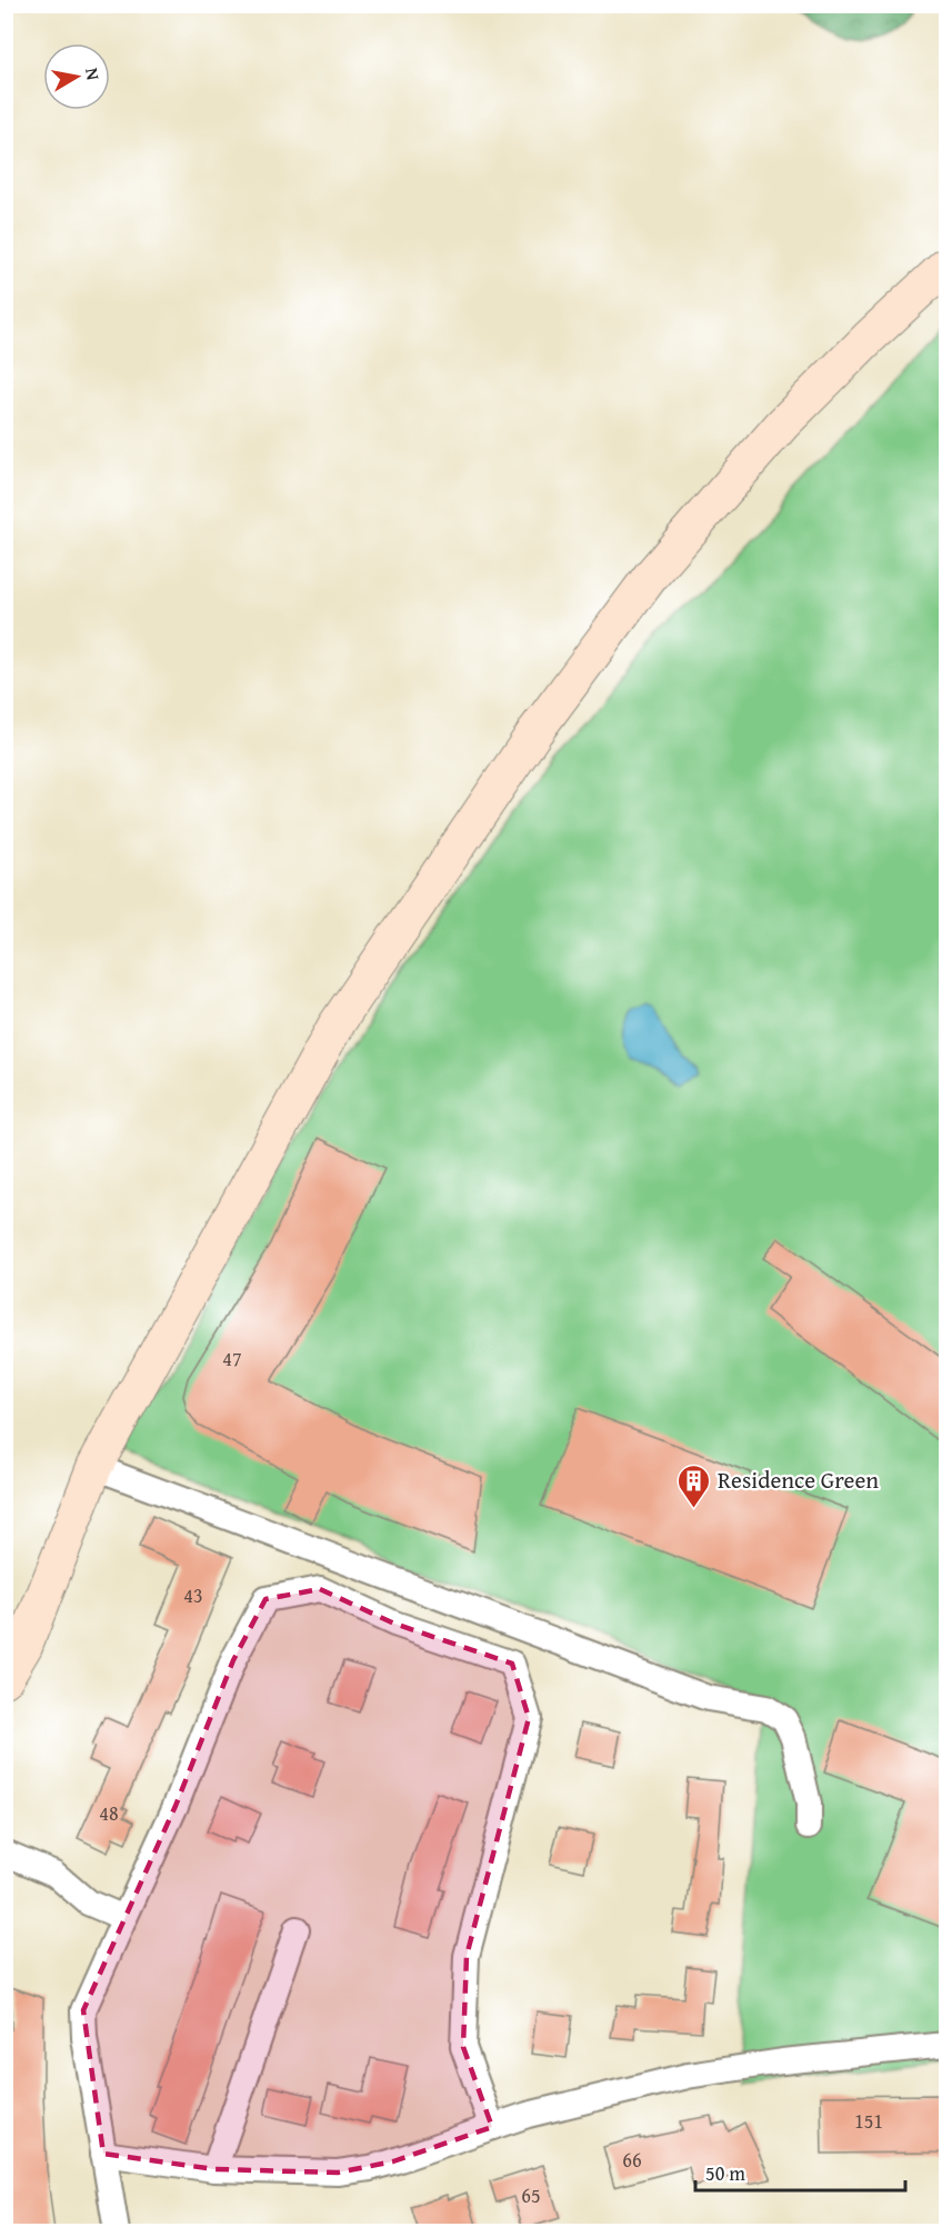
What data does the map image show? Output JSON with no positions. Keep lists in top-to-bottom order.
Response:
{
  "places": {
    "building": ["Residence Green"]
  },
  "house_numbers": [
    "47",
    "43",
    "48",
    "151",
    "66",
    "65"
  ],
  "scale_bar": "50 m",
  "north": "right"
}
